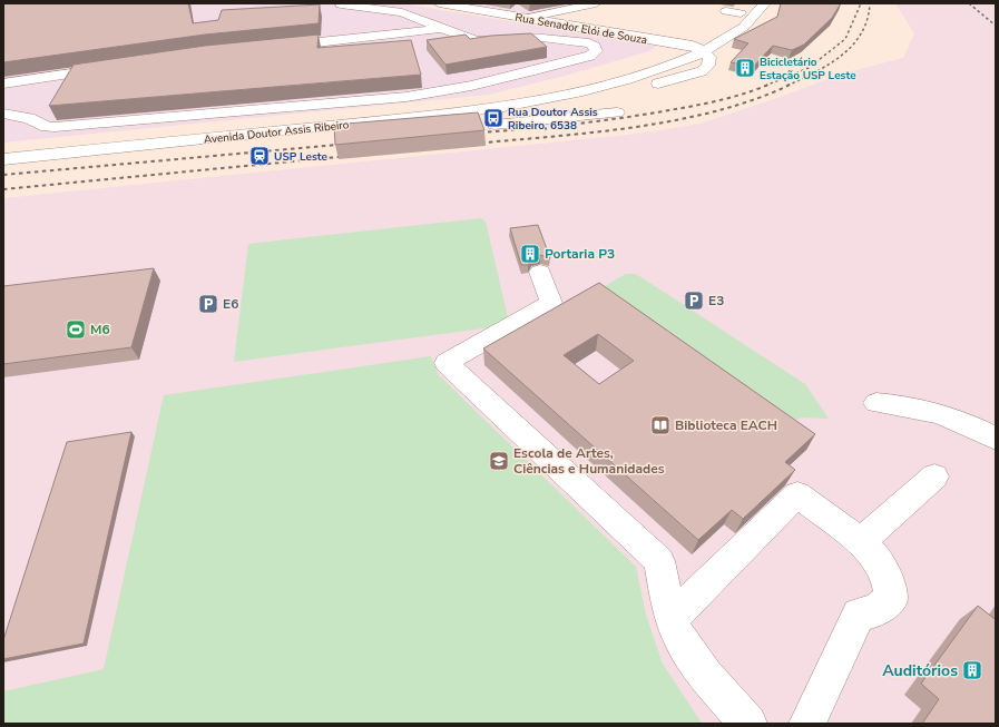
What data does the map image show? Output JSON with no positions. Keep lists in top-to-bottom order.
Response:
{
  "streets": {
    "main road": ["Rua Senador Elói de Souza", "Avenida Doutor Assis Ribeiro"]
  },
  "crossings": [
    ["Rua Senador Elói de Souza", "Avenida Doutor Assis Ribeiro"]
  ],
  "places": {
    "building": ["Bicicletário Estação USP Leste", "Portaria P3", "Auditórios"],
    "bus stop": ["Rua Doutor Assis Ribeiro, 6538"],
    "station": ["USP Leste"],
    "parking": ["E3", "E6"],
    "sports": ["M6"],
    "library": ["Biblioteca EACH"],
    "school or university": ["Escola de Artes, Ciências e Humanidades"]
  }
}
